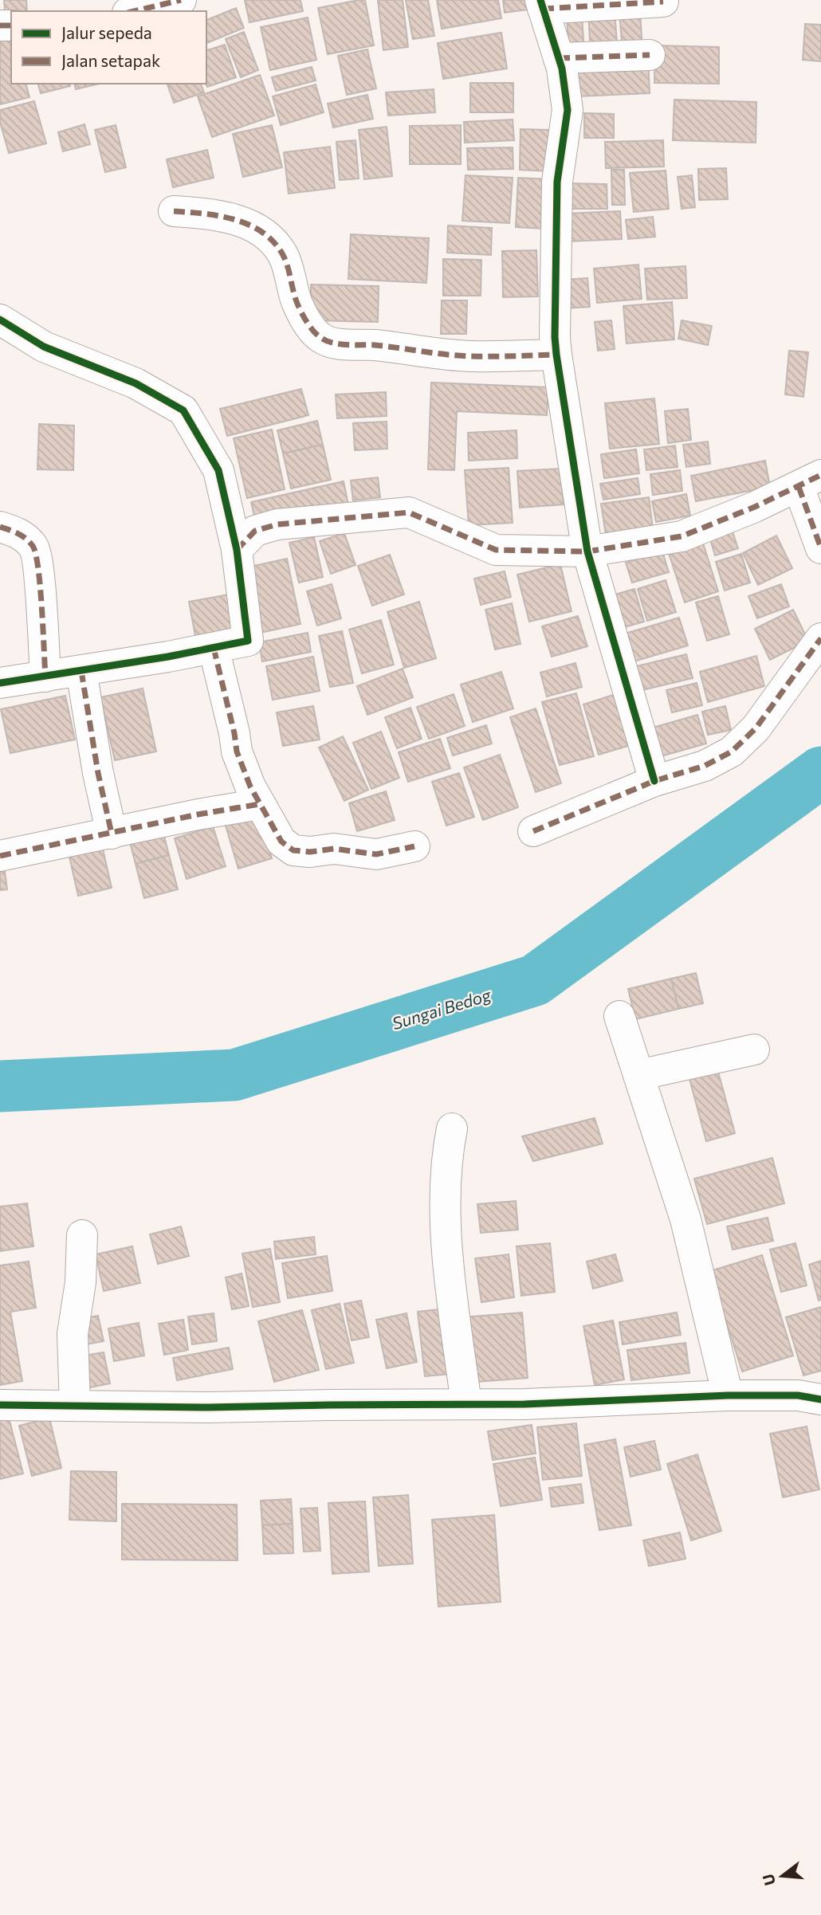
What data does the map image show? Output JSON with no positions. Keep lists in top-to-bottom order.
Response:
{
  "water": ["Sungai Bedog"],
  "legend": ["Jalur sepeda", "Jalan setapak"],
  "north": "left"
}
